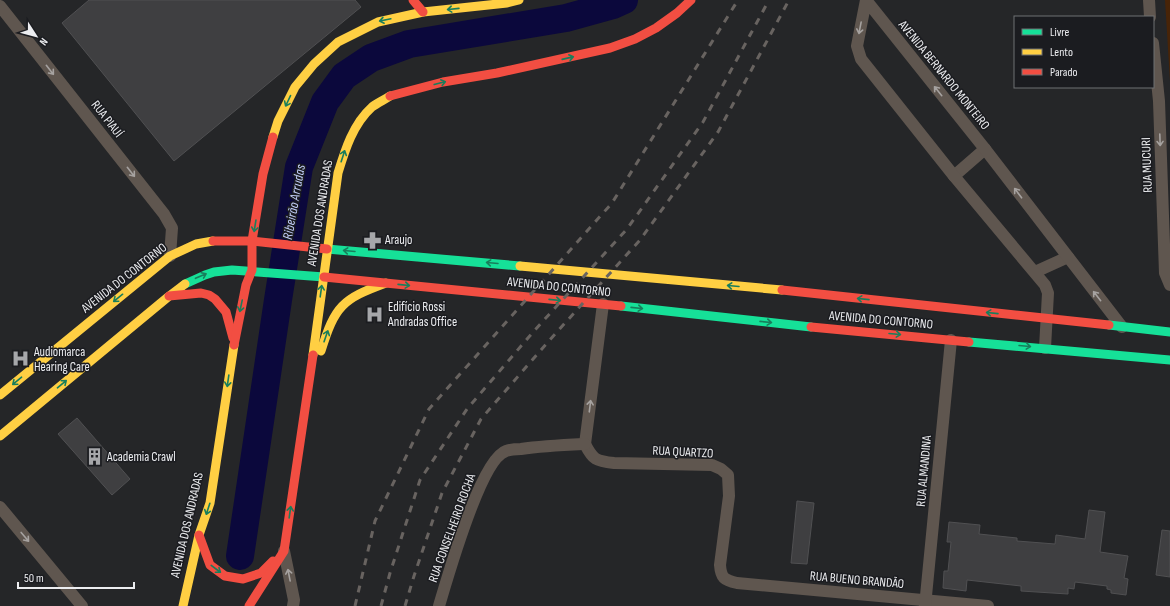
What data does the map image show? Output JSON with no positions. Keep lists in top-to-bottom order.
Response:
{
  "streets": {
    "main road": ["AVENIDA DOS ANDRADAS", "AVENIDA DO CONTORNO"],
    "street": [
      "AVENIDA BERNARDO MONTEIRO",
      "RUA PIAUÍ",
      "RUA MUCURI",
      "RUA QUARTZO",
      "RUA ALMANDINA",
      "RUA CONSELHEIRO ROCHA",
      "RUA BUENO BRANDÃO"
    ]
  },
  "crossings": [
    ["AVENIDA BERNARDO MONTEIRO", "AVENIDA DO CONTORNO"],
    ["RUA PIAUÍ", "AVENIDA DO CONTORNO"],
    ["AVENIDA DOS ANDRADAS", "AVENIDA DO CONTORNO"],
    ["AVENIDA DO CONTORNO", "RUA ALMANDINA"],
    ["RUA QUARTZO", "RUA CONSELHEIRO ROCHA"],
    ["RUA QUARTZO", "RUA BUENO BRANDÃO"],
    ["RUA ALMANDINA", "RUA BUENO BRANDÃO"]
  ],
  "one_way": ["RUA PIAUÍ", "RUA MUCURI"],
  "water": ["Ribeirão Arrudas"],
  "places": {
    "pharmacy": ["Araujo"],
    "hospital": ["Edifício Rossi Andradas Office", "Audiomarca Hearing Care"],
    "building": ["Academia Crawl"]
  },
  "legend": ["Livre", "Lento", "Parado"],
  "scale_bar": "50 m",
  "north": "bottom right"
}
